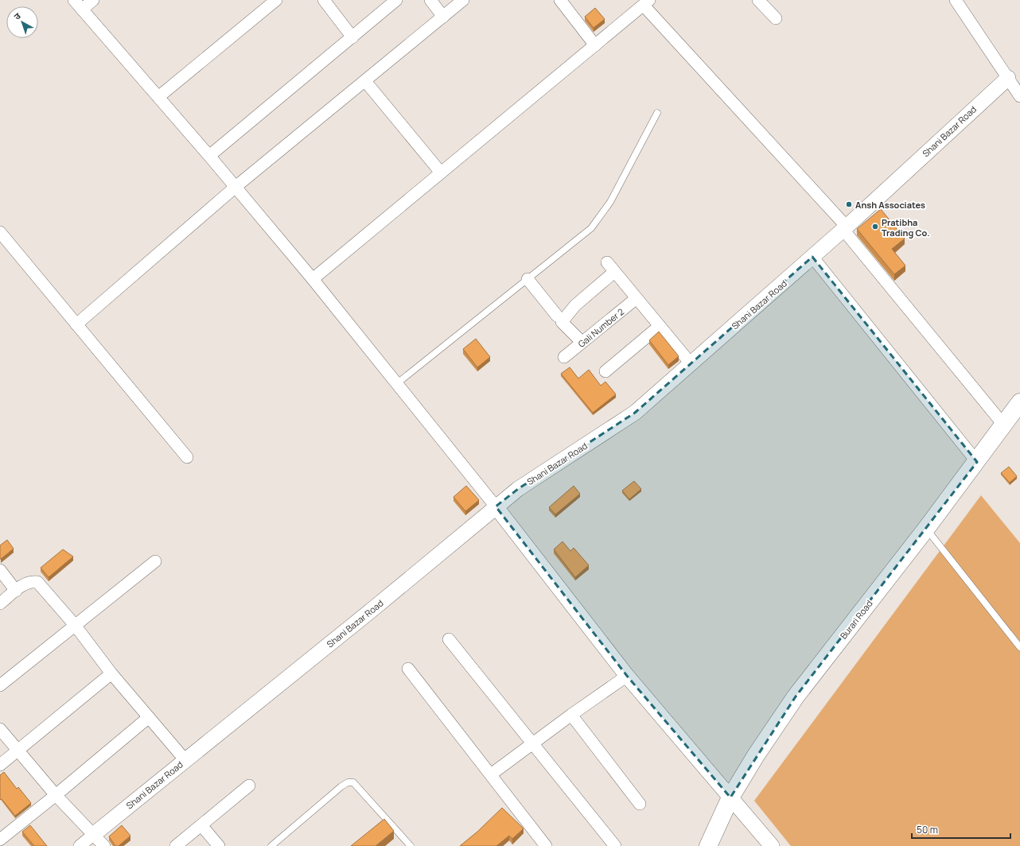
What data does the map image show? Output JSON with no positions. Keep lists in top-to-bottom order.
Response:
{
  "streets": {
    "main road": ["Burari Road"],
    "street": ["Shani Bazar Road", "Gali Number 2"]
  },
  "places": ["Ansh Associates", "Pratibha Trading Co."],
  "scale_bar": "50 m",
  "north": "top left"
}
